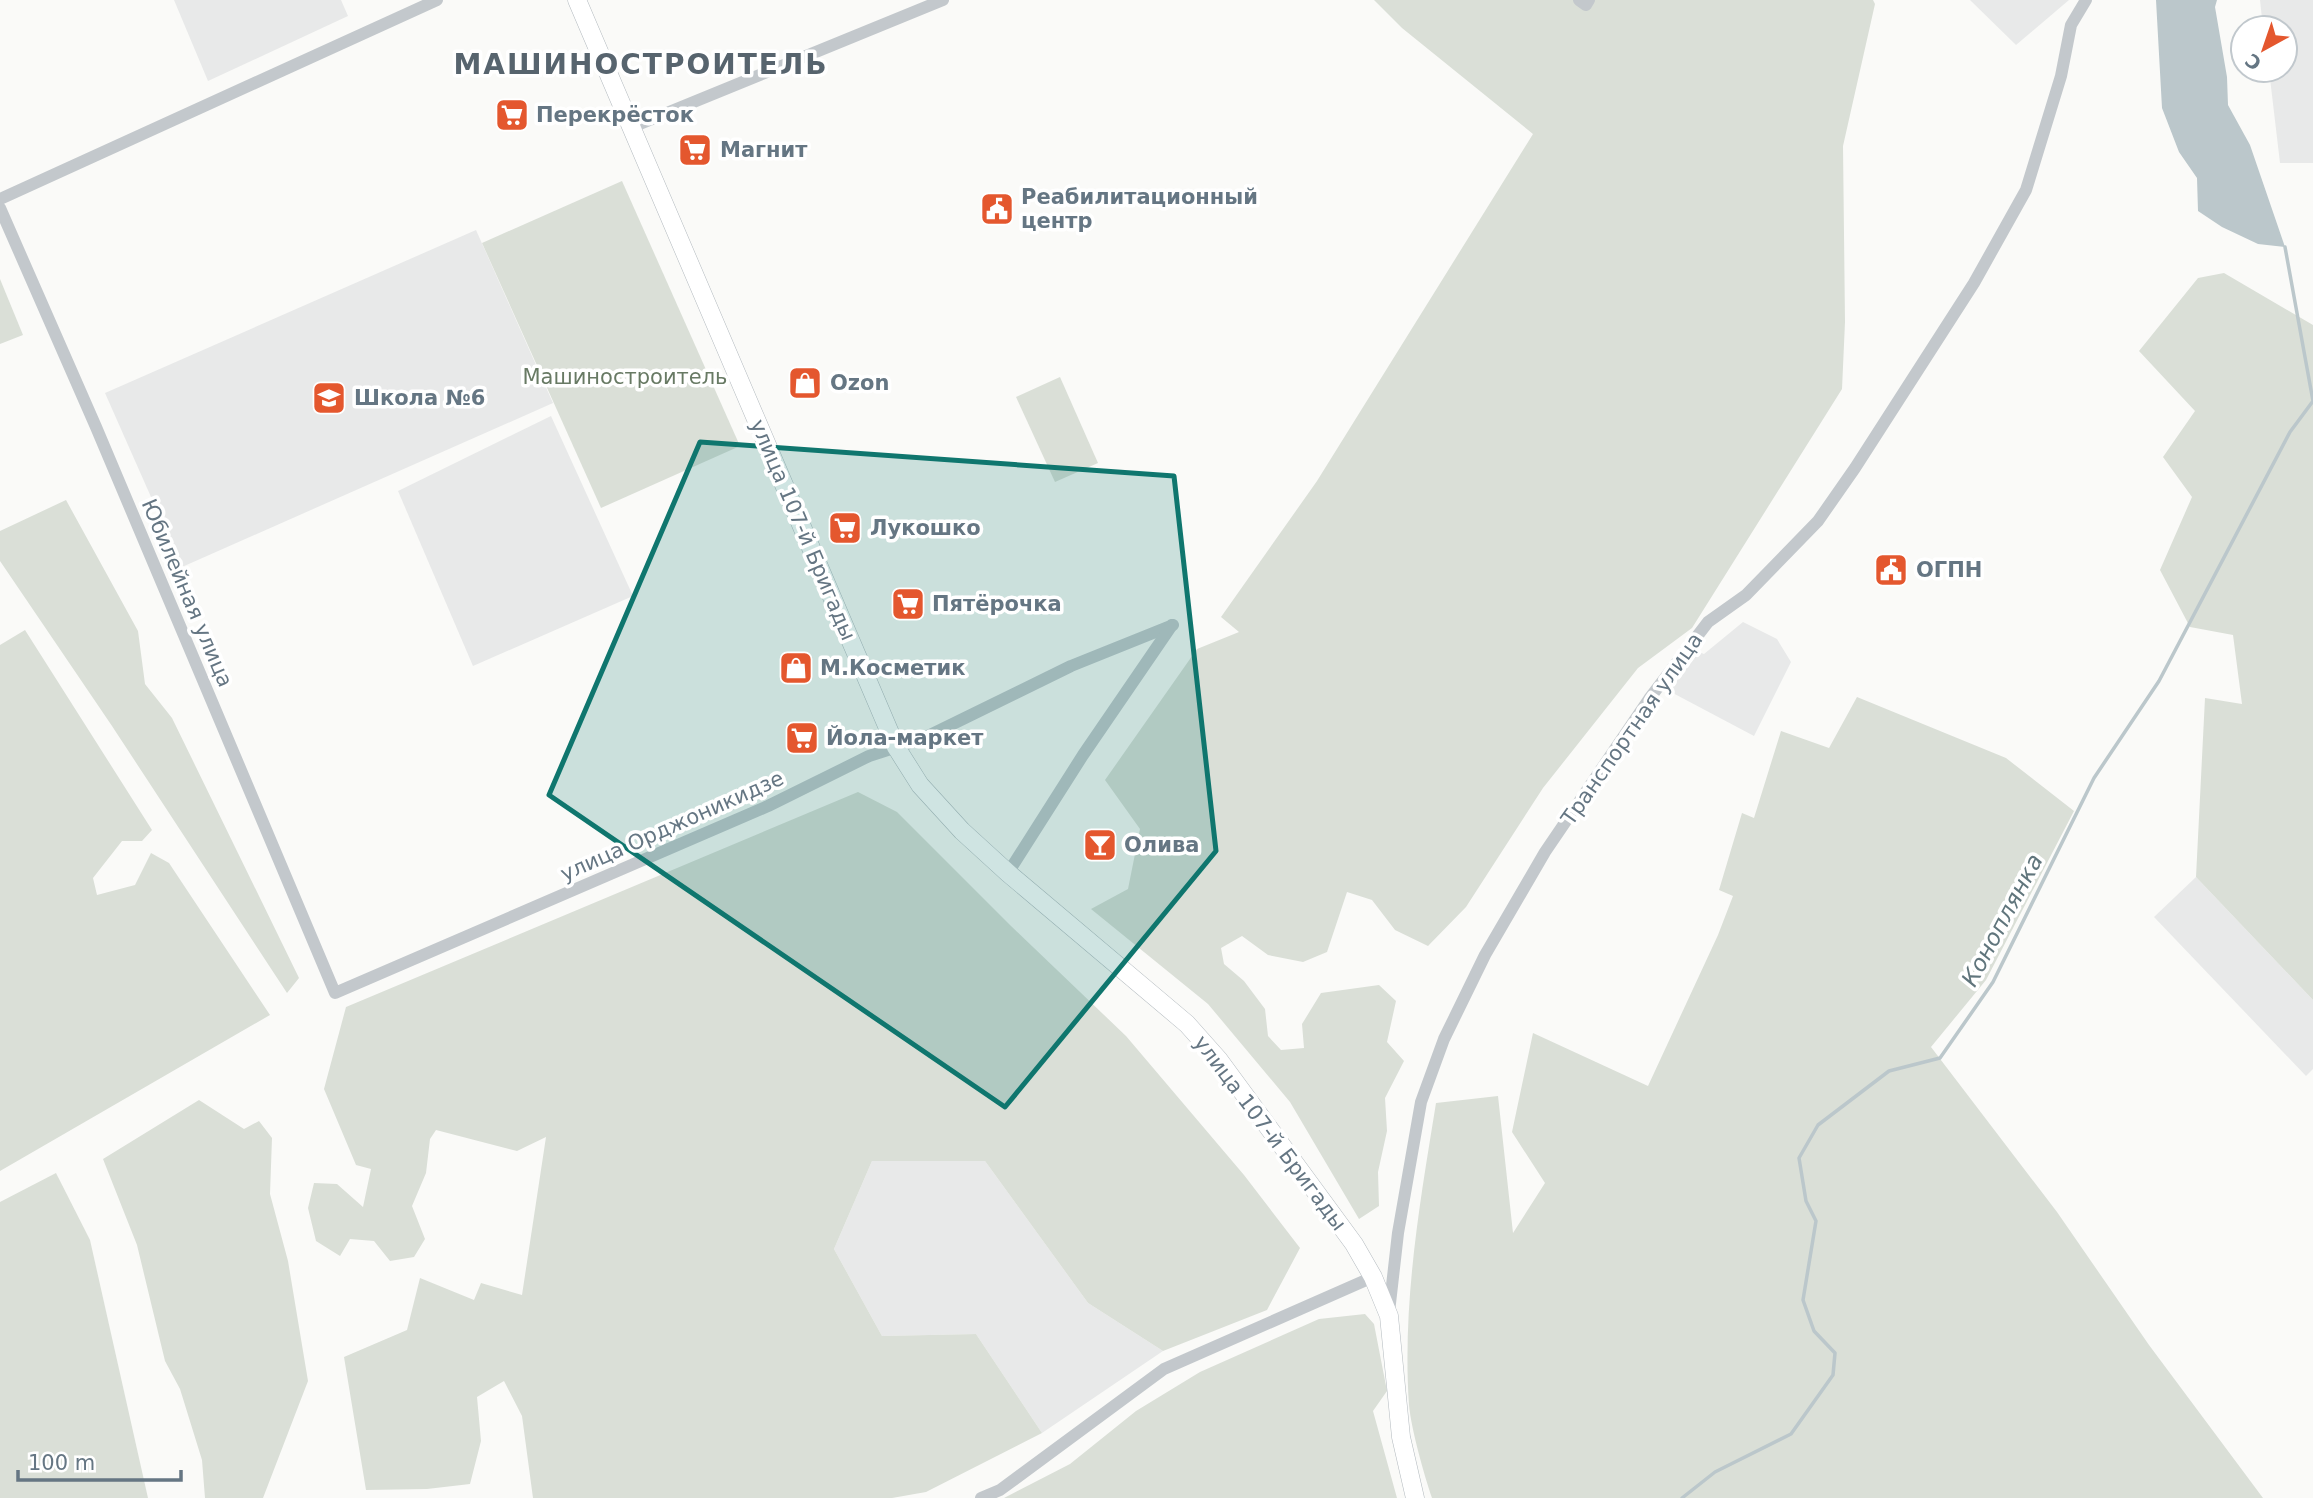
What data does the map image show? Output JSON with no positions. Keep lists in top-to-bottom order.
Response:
{
  "streets": {
    "main road": ["улица 107-й Бригады", "Транспортная улица"],
    "street": ["Юбилейная улица", "улица Орджоникидзе"]
  },
  "crossings": [
    ["улица 107-й Бригады", "Транспортная улица"],
    ["улица 107-й Бригады", "улица Орджоникидзе"],
    ["Юбилейная улица", "улица Орджоникидзе"]
  ],
  "districts": ["МАШИНОСТРОИТЕЛЬ"],
  "water": ["Коноплянка"],
  "parks": ["Машиностроитель"],
  "places": {
    "supermarket": [
      "Перекрёсток",
      "Магнит",
      "Лукошко",
      "Пятёрочка",
      "Йола-маркет"
    ],
    "public building": ["Реабилитационный центр", "ОГПН"],
    "shop": ["Ozon", "М.Косметик"],
    "school or university": ["Школа №6"],
    "bar": ["Олива"]
  },
  "scale_bar": "100 m",
  "north": "bottom left"
}
